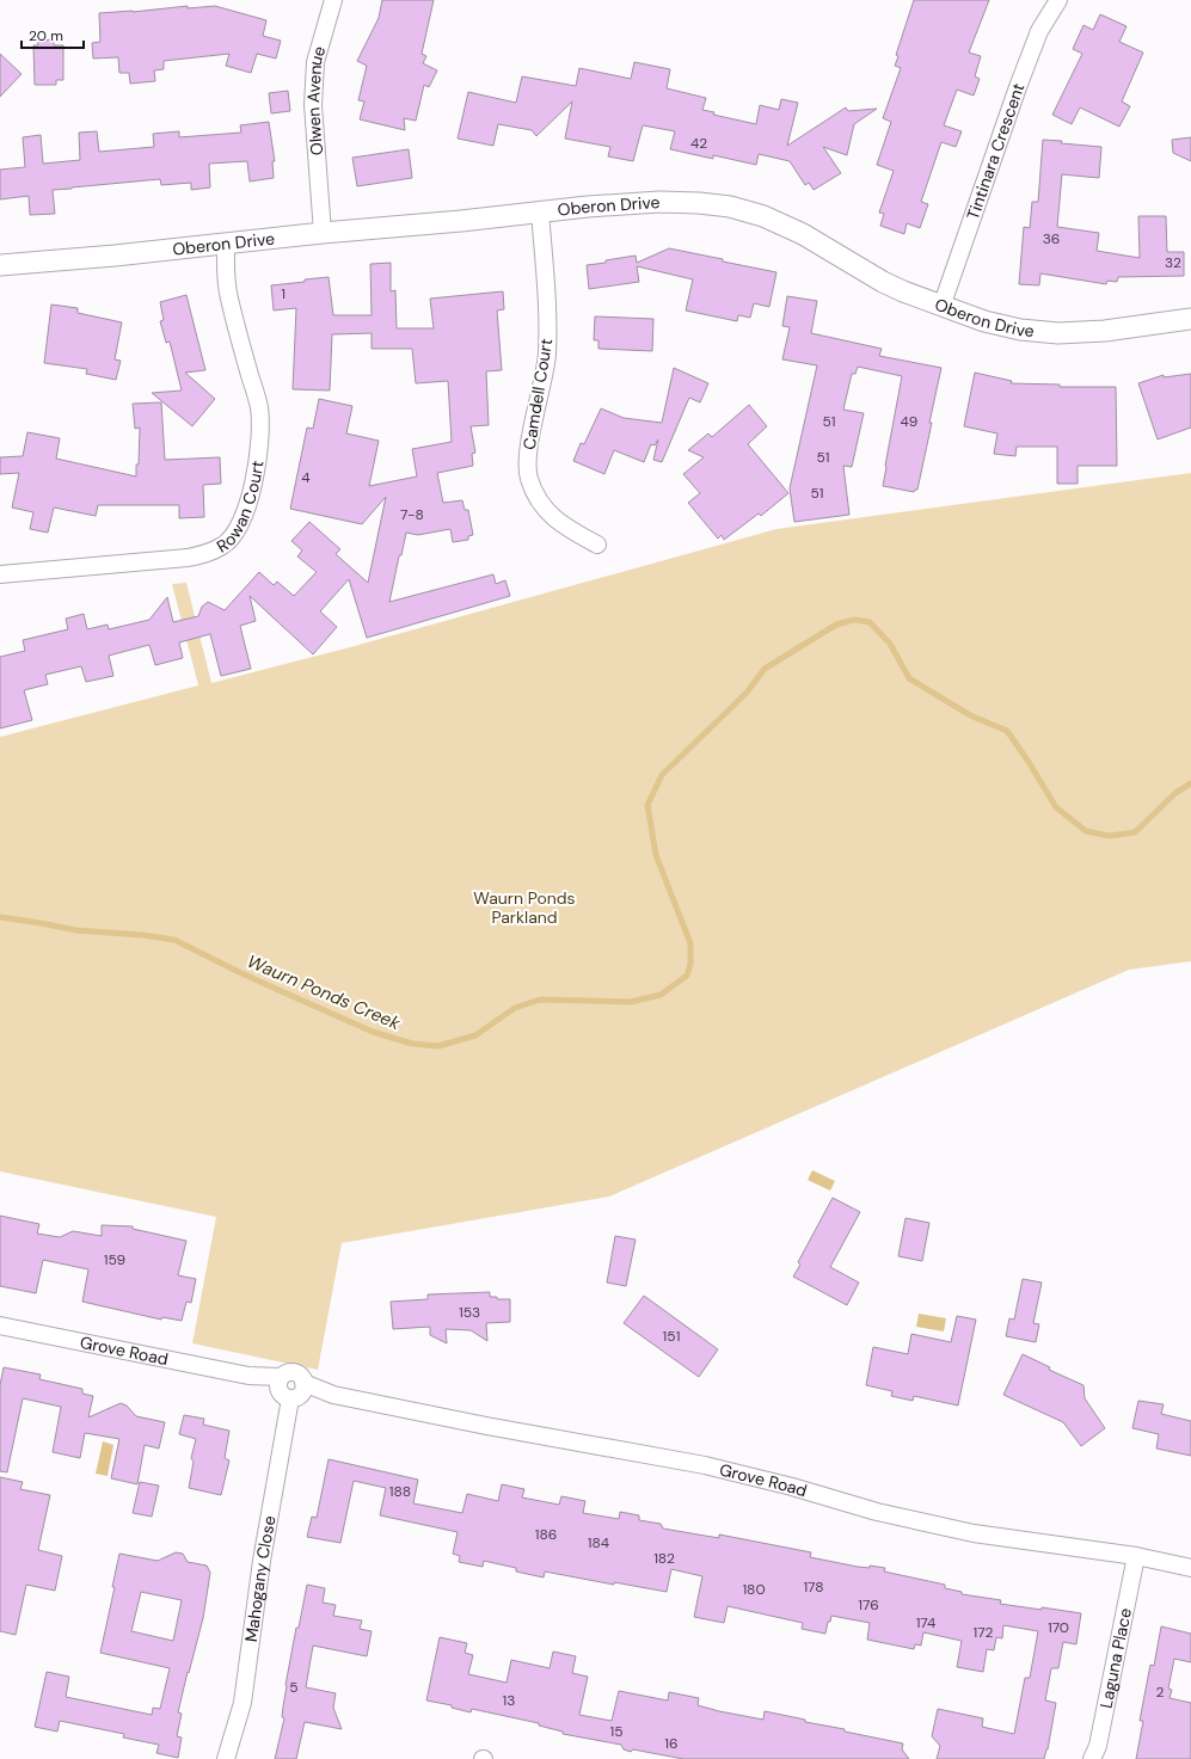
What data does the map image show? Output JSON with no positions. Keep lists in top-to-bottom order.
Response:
{
  "streets": {
    "street": [
      "Olwen Avenue",
      "Tintinara Crescent",
      "Oberon Drive",
      "Camdell Court",
      "Rowan Court",
      "Grove Road",
      "Mahogany Close",
      "Laguna Place"
    ]
  },
  "crossings": [
    ["Olwen Avenue", "Oberon Drive"],
    ["Tintinara Crescent", "Oberon Drive"],
    ["Oberon Drive", "Camdell Court"],
    ["Oberon Drive", "Rowan Court"],
    ["Grove Road", "Mahogany Close"],
    ["Grove Road", "Laguna Place"]
  ],
  "water": ["Waurn Ponds Creek"],
  "parks": ["Waurn Ponds Parkland"],
  "house_numbers": [
    "42",
    "36",
    "32",
    "1",
    "51",
    "49",
    "51",
    "4",
    "51",
    "7-8",
    "159",
    "153",
    "151",
    "188",
    "186",
    "184",
    "182",
    "178",
    "180",
    "176",
    "174",
    "170",
    "172",
    "5",
    "2",
    "13",
    "15",
    "16"
  ],
  "scale_bar": "20 m"
}
